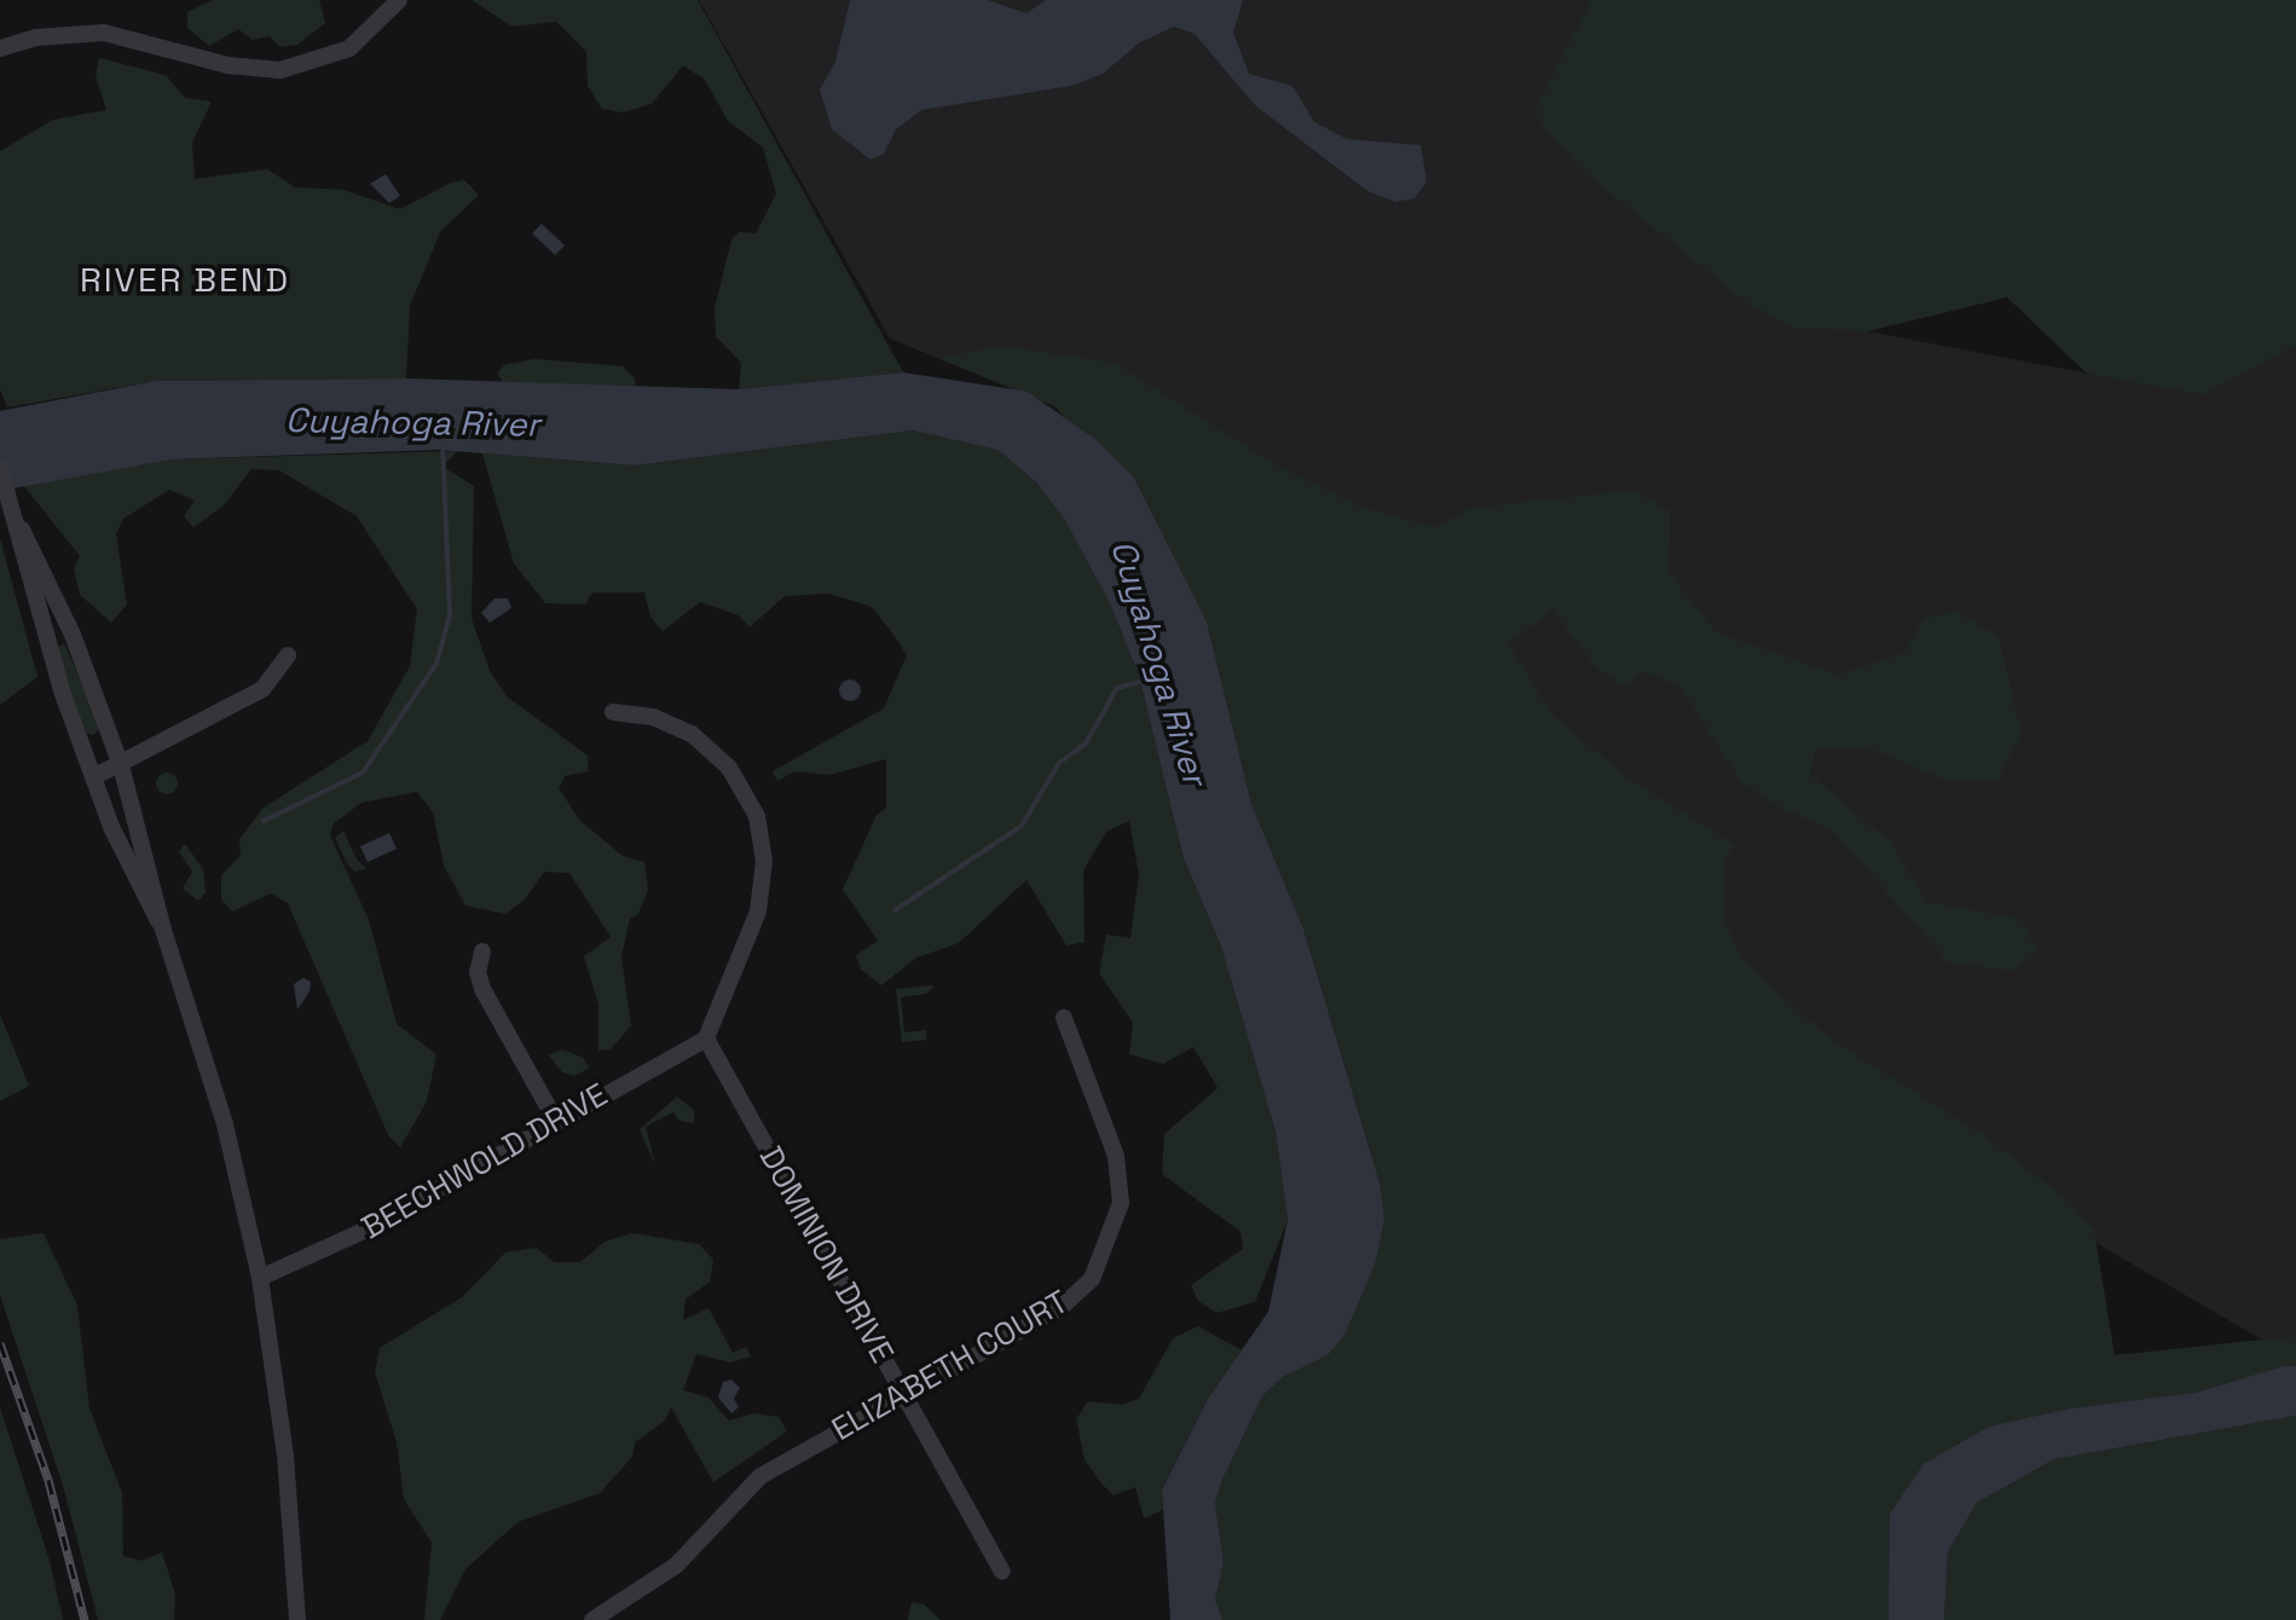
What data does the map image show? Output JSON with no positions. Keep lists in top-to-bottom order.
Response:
{
  "streets": {
    "street": ["BEECHWOLD DRIVE", "DOMINION DRIVE", "ELIZABETH COURT"]
  },
  "crossings": [
    ["BEECHWOLD DRIVE", "DOMINION DRIVE"],
    ["DOMINION DRIVE", "ELIZABETH COURT"]
  ],
  "districts": ["RIVER BEND"],
  "water": ["Cuyahoga River"]
}
